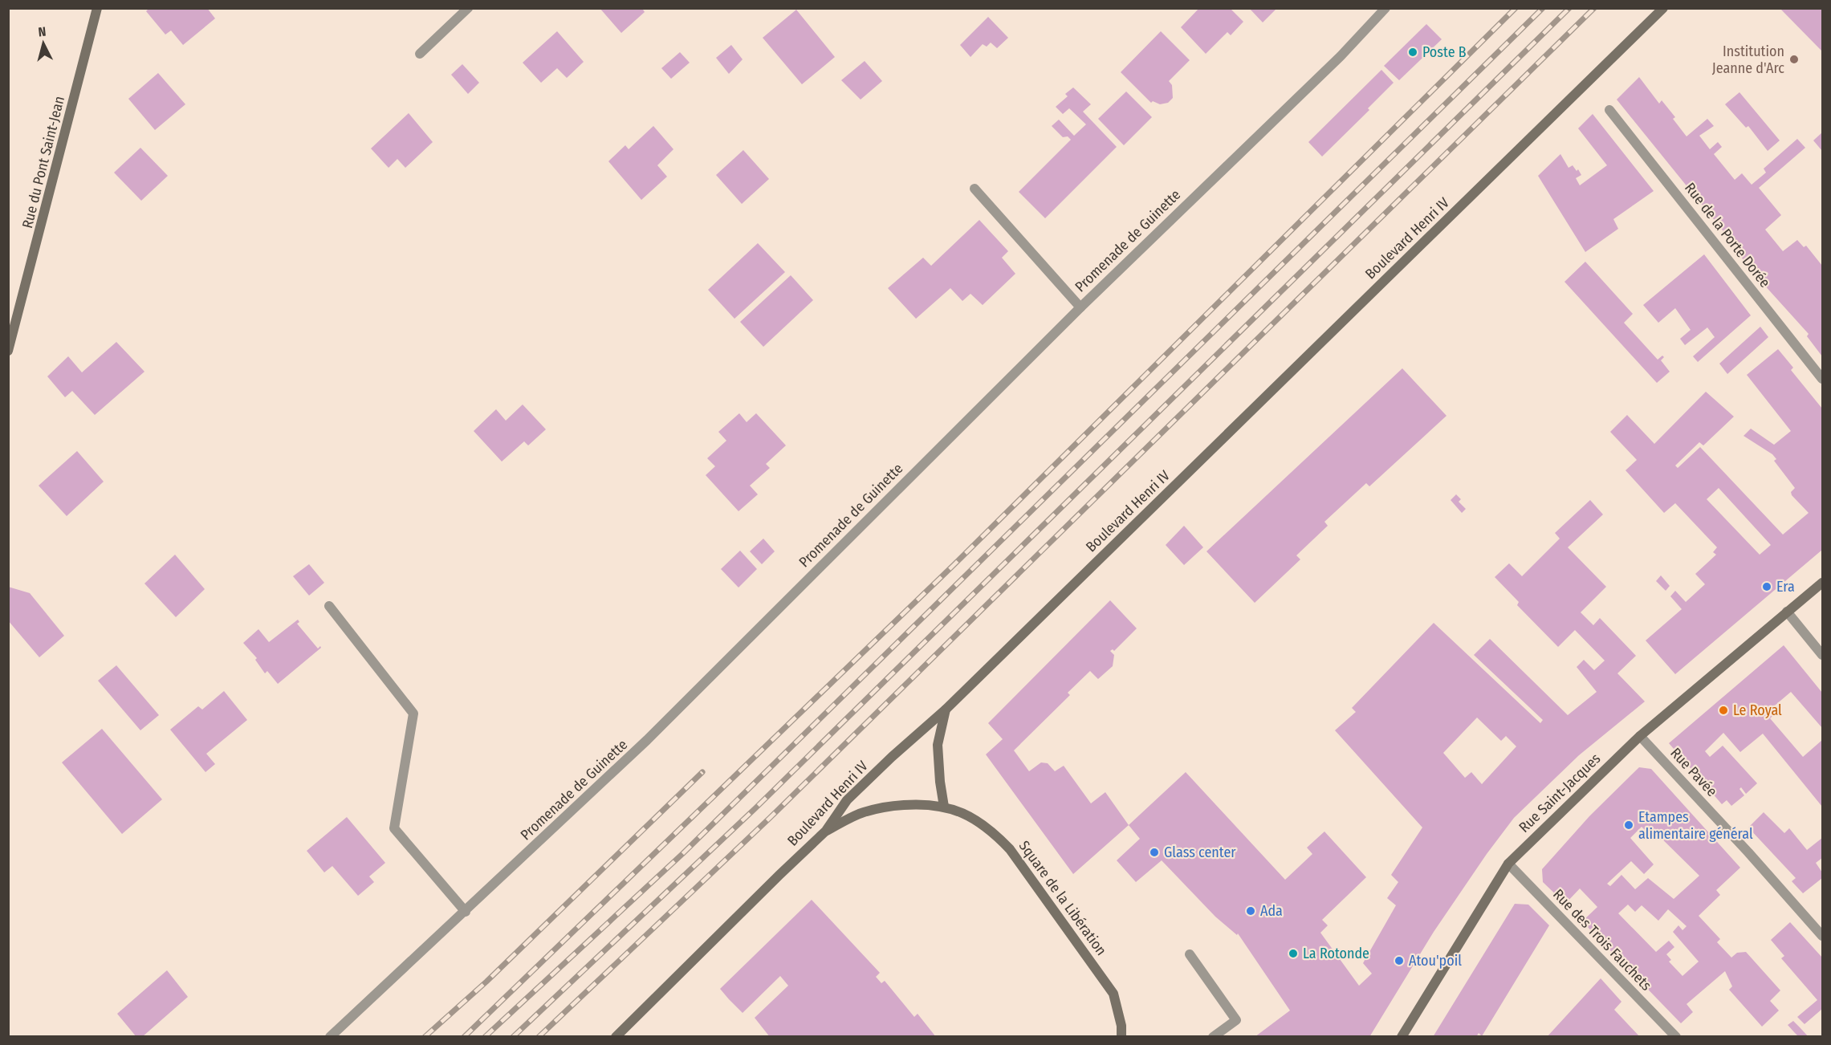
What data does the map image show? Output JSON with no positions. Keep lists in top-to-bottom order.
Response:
{
  "streets": {
    "street": [
      "Rue du Pont Saint-Jean",
      "Rue de la Porte Dorée",
      "Boulevard Henri IV",
      "Promenade de Guinette",
      "Rue Pavée",
      "Rue Saint-Jacques",
      "Square de la Libération",
      "Rue des Trois Fauchets"
    ]
  },
  "crossings": [
    ["Boulevard Henri IV", "Square de la Libération"],
    ["Rue Pavée", "Rue Saint-Jacques"],
    ["Rue Saint-Jacques", "Rue des Trois Fauchets"]
  ],
  "places": [
    "Poste B",
    "Institution Jeanne d'Arc",
    "Era",
    "Le Royal",
    "Etampes alimentaire général",
    "Glass center",
    "Ada",
    "La Rotonde",
    "Atou'poil"
  ],
  "north": "top"
}
